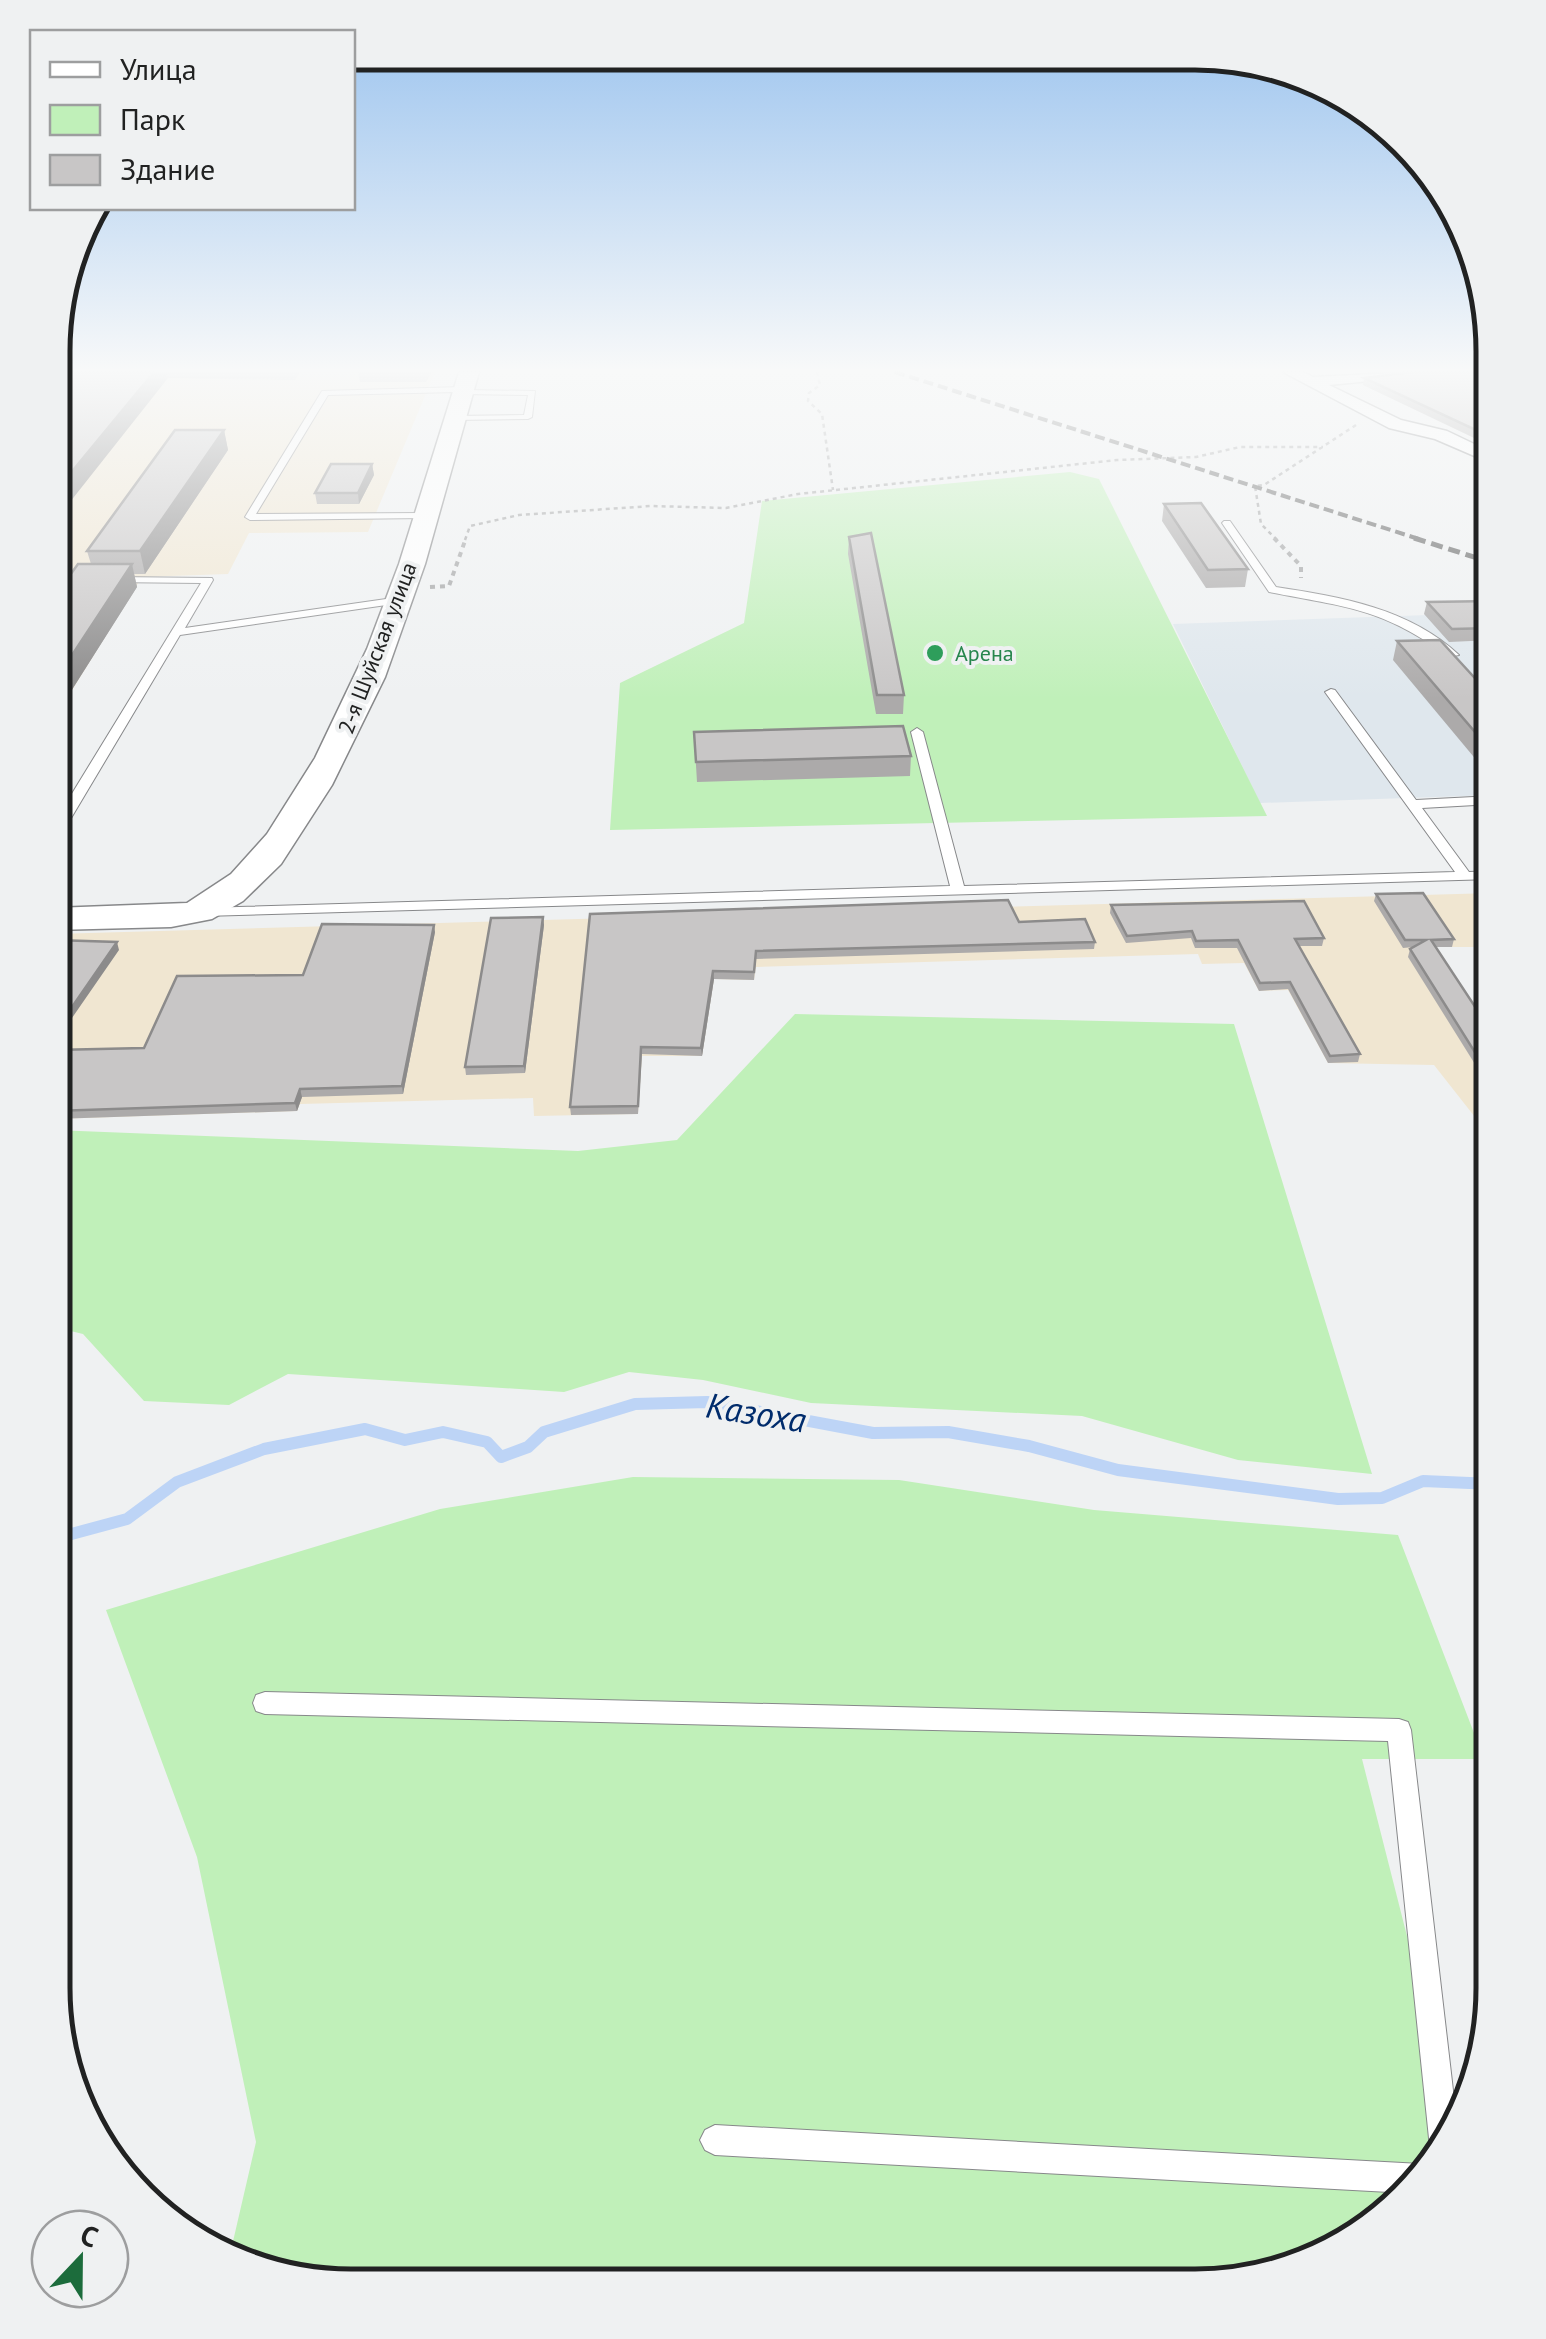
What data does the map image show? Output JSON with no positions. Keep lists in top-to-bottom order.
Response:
{
  "streets": {
    "street": ["2-я Шуйская улица"]
  },
  "water": ["Казоха"],
  "places": ["Арена"],
  "legend": ["Улица", "Парк", "Здание"],
  "north": "top"
}
